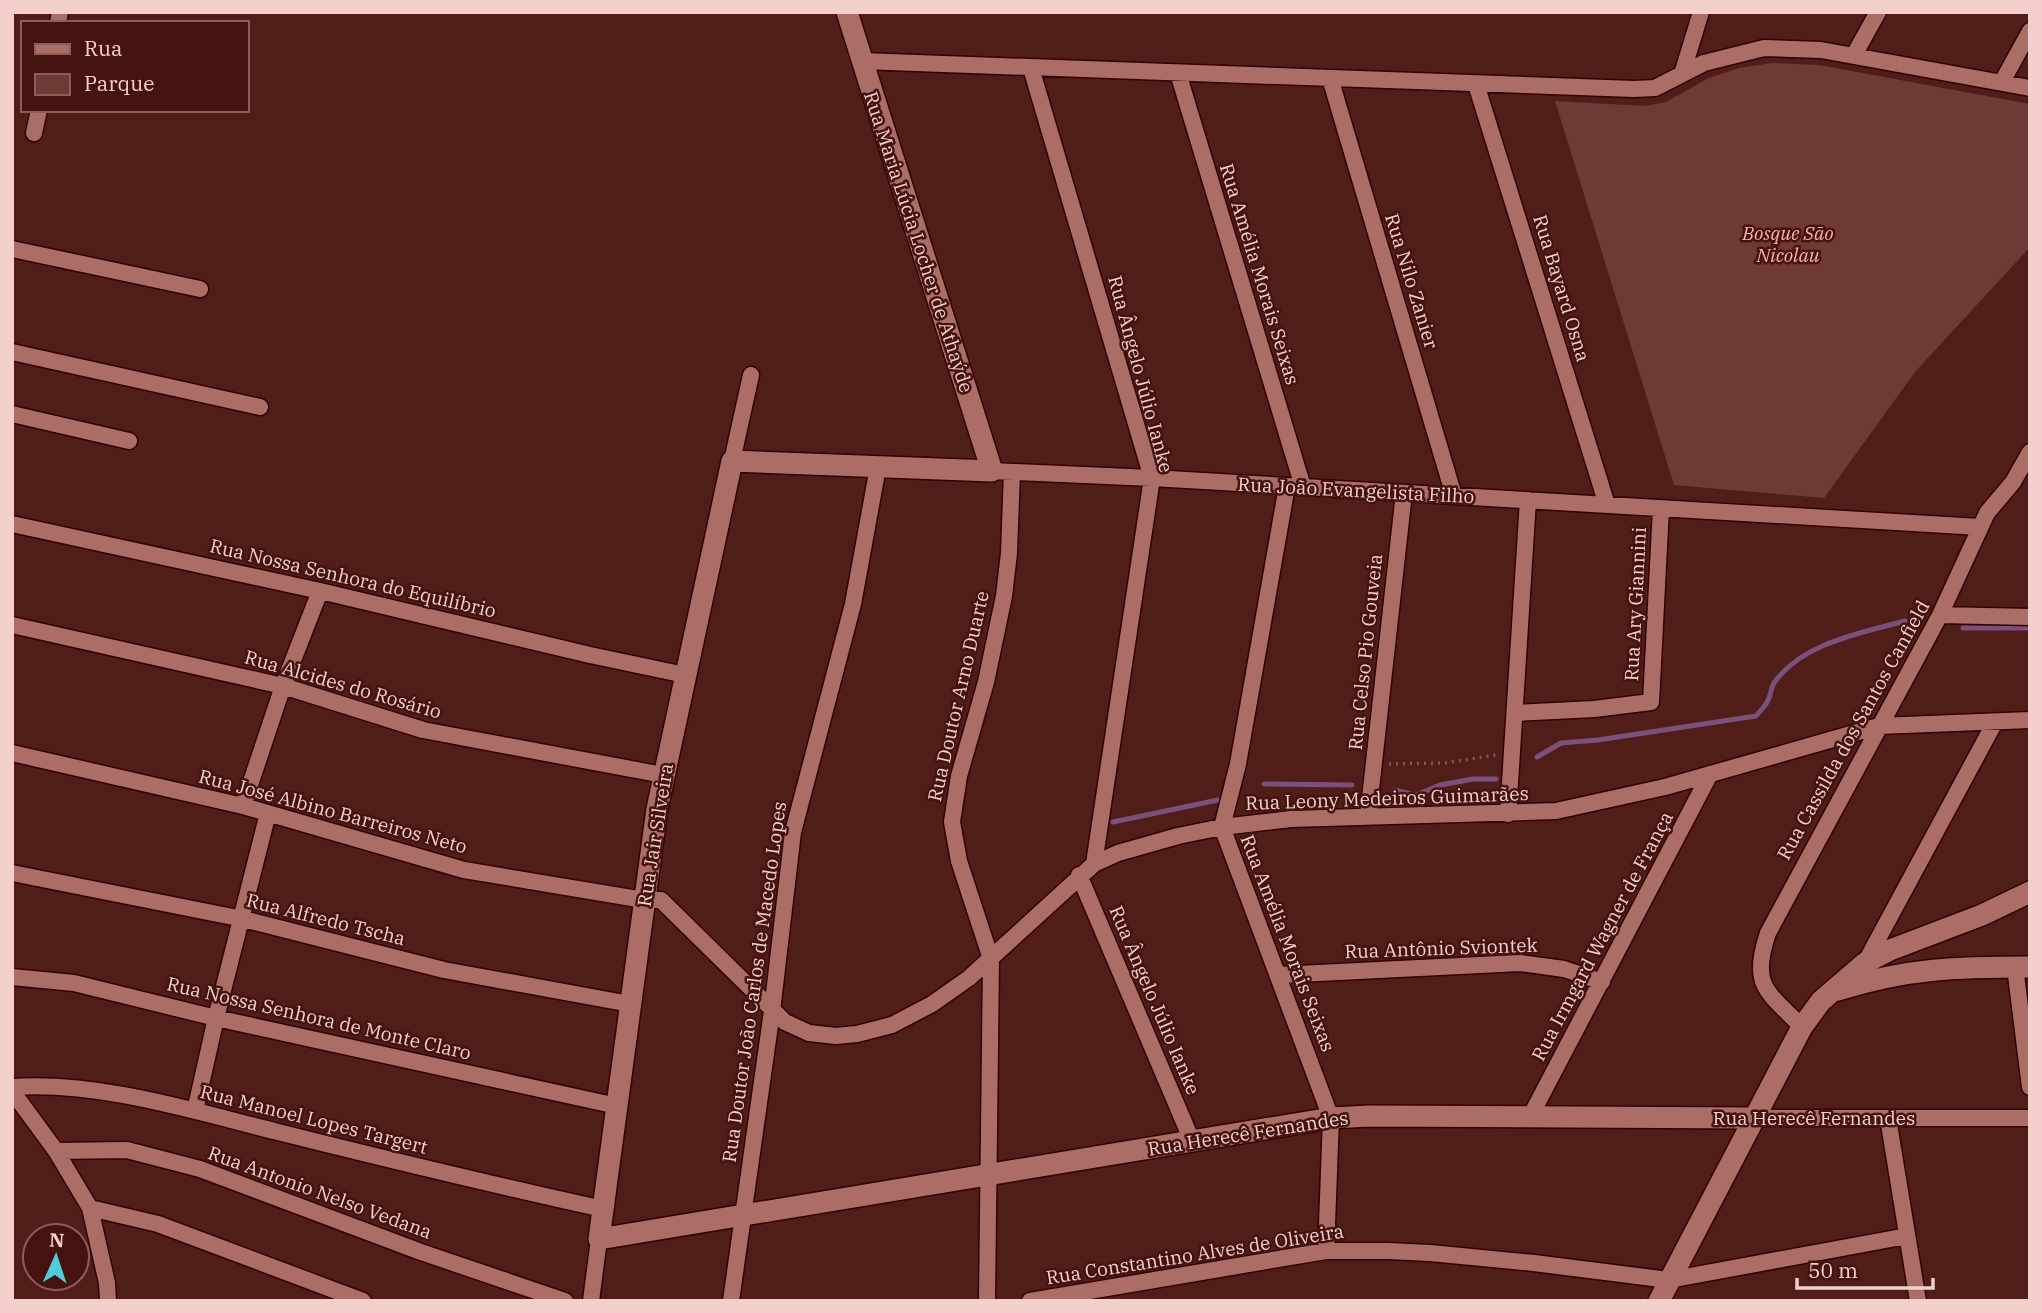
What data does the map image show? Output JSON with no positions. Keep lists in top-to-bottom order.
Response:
{
  "streets": {
    "street": [
      "Rua Maria Lúcia Locher de Athaýde",
      "Rua Amélia Morais Seixas",
      "Rua Nilo Zanier",
      "Rua Bayard Osna",
      "Rua Ângelo Júlio Ianke",
      "Rua João Evangelista Filho",
      "Rua Nossa Senhora do Equilíbrio",
      "Rua Ary Giannini",
      "Rua Celso Pio Gouveia",
      "Rua Alcides do Rosário",
      "Rua Doutor Arno Duarte",
      "Rua Cassilda dos Santos Canfield",
      "Rua Leony Medeiros Guimarães",
      "Rua José Albino Barreiros Neto",
      "Rua Jair Silveira",
      "Rua Alfredo Tscha",
      "Rua Irmgard Wagner de França",
      "Rua Antônio Sviontek",
      "Rua Doutor João Carlos de Macedo Lopes",
      "Rua Nossa Senhora de Monte Claro",
      "Rua Herecê Fernandes",
      "Rua Manoel Lopes Targert",
      "Rua Antonio Nelso Vedana",
      "Rua Constantino Alves de Oliveira"
    ]
  },
  "crossings": [
    ["Rua Maria Lúcia Locher de Athaýde", "Rua João Evangelista Filho"],
    ["Rua Maria Lúcia Locher de Athaýde", "Rua Doutor Arno Duarte"],
    ["Rua Amélia Morais Seixas", "Rua João Evangelista Filho"],
    ["Rua Amélia Morais Seixas", "Rua Leony Medeiros Guimarães"],
    ["Rua Amélia Morais Seixas", "Rua Antônio Sviontek"],
    ["Rua Amélia Morais Seixas", "Rua Herecê Fernandes"],
    ["Rua Amélia Morais Seixas", "Rua Constantino Alves de Oliveira"],
    ["Rua Nilo Zanier", "Rua João Evangelista Filho"],
    ["Rua Bayard Osna", "Rua João Evangelista Filho"],
    ["Rua Ângelo Júlio Ianke", "Rua João Evangelista Filho"],
    ["Rua Ângelo Júlio Ianke", "Rua Leony Medeiros Guimarães"],
    ["Rua Ângelo Júlio Ianke", "Rua Herecê Fernandes"],
    ["Rua João Evangelista Filho", "Rua Ary Giannini"],
    ["Rua João Evangelista Filho", "Rua Celso Pio Gouveia"],
    ["Rua João Evangelista Filho", "Rua Doutor Arno Duarte"],
    ["Rua João Evangelista Filho", "Rua Cassilda dos Santos Canfield"],
    ["Rua João Evangelista Filho", "Rua Jair Silveira"],
    ["Rua João Evangelista Filho", "Rua Doutor João Carlos de Macedo Lopes"],
    ["Rua Nossa Senhora do Equilíbrio", "Rua Jair Silveira"],
    ["Rua Celso Pio Gouveia", "Rua Leony Medeiros Guimarães"],
    ["Rua Alcides do Rosário", "Rua Jair Silveira"],
    ["Rua Doutor Arno Duarte", "Rua Leony Medeiros Guimarães"],
    ["Rua Doutor Arno Duarte", "Rua Herecê Fernandes"],
    ["Rua Cassilda dos Santos Canfield", "Rua Leony Medeiros Guimarães"],
    ["Rua Leony Medeiros Guimarães", "Rua José Albino Barreiros Neto"],
    ["Rua Leony Medeiros Guimarães", "Rua Jair Silveira"],
    ["Rua Leony Medeiros Guimarães", "Rua Irmgard Wagner de França"],
    ["Rua Leony Medeiros Guimarães", "Rua Doutor João Carlos de Macedo Lopes"],
    ["Rua José Albino Barreiros Neto", "Rua Jair Silveira"],
    ["Rua Jair Silveira", "Rua Alfredo Tscha"],
    ["Rua Jair Silveira", "Rua Nossa Senhora de Monte Claro"],
    ["Rua Jair Silveira", "Rua Herecê Fernandes"],
    ["Rua Jair Silveira", "Rua Manoel Lopes Targert"],
    ["Rua Irmgard Wagner de França", "Rua Antônio Sviontek"],
    ["Rua Irmgard Wagner de França", "Rua Herecê Fernandes"],
    ["Rua Doutor João Carlos de Macedo Lopes", "Rua Herecê Fernandes"]
  ],
  "parks": ["Bosque São Nicolau"],
  "legend": ["Rua", "Parque"],
  "scale_bar": "50 m",
  "north": "top"
}
